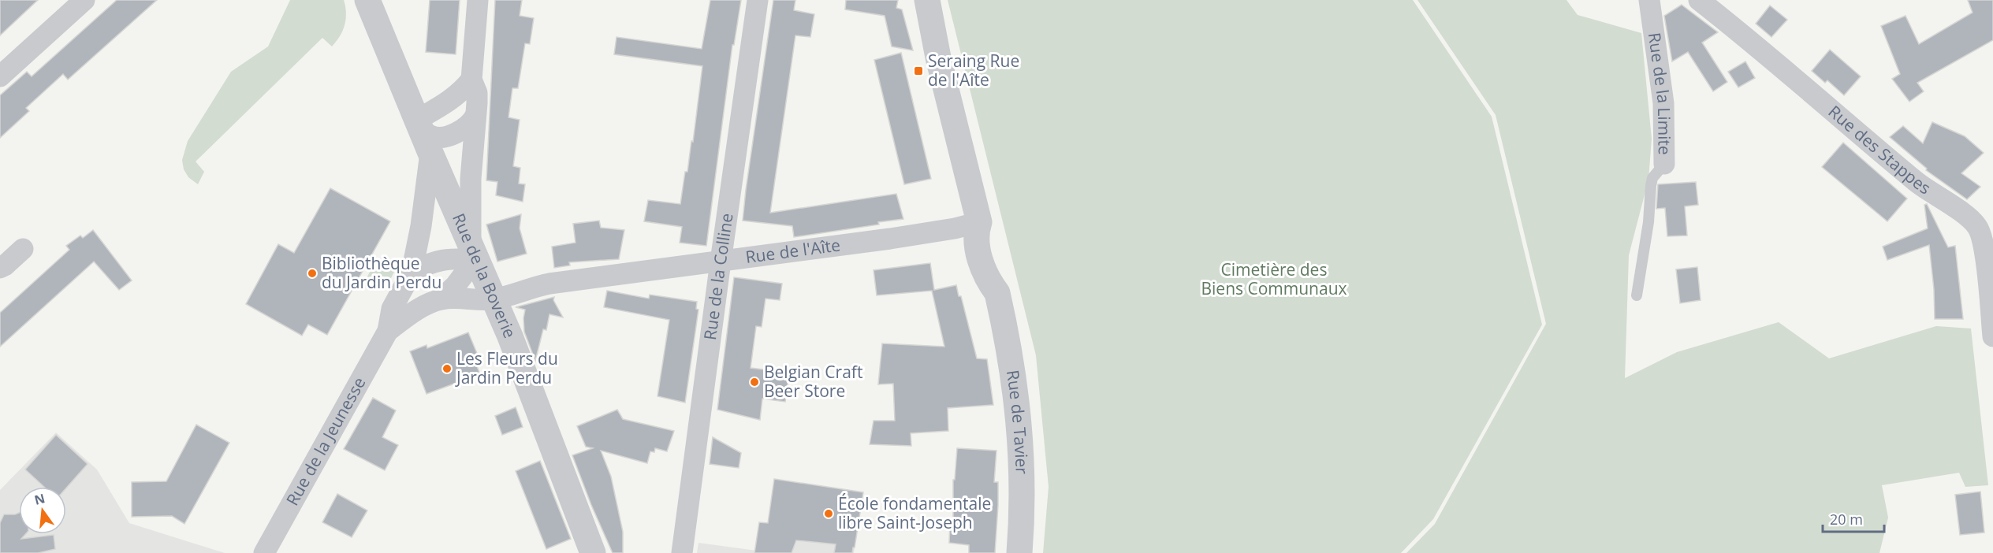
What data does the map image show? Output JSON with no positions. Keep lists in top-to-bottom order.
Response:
{
  "streets": {
    "street": [
      "Rue de la Limite",
      "Rue des Stappes",
      "Rue de l'Aîte",
      "Rue de la Boverie",
      "Rue de la Colline",
      "Rue de Tavier",
      "Rue de la Jeunesse"
    ]
  },
  "crossings": [
    ["Rue de l'Aîte", "Rue de la Boverie"],
    ["Rue de l'Aîte", "Rue de la Colline"],
    ["Rue de l'Aîte", "Rue de Tavier"],
    ["Rue de l'Aîte", "Rue de la Jeunesse"],
    ["Rue de la Boverie", "Rue de la Jeunesse"]
  ],
  "parks": ["Cimetière des Biens Communaux"],
  "places": {
    "transit": ["Seraing Rue de l'Aîte"],
    "other": [
      "Bibliothèque du Jardin Perdu",
      "Les Fleurs du Jardin Perdu",
      "Belgian Craft Beer Store",
      "École fondamentale libre Saint-Joseph"
    ]
  },
  "scale_bar": "20 m",
  "north": "top"
}
